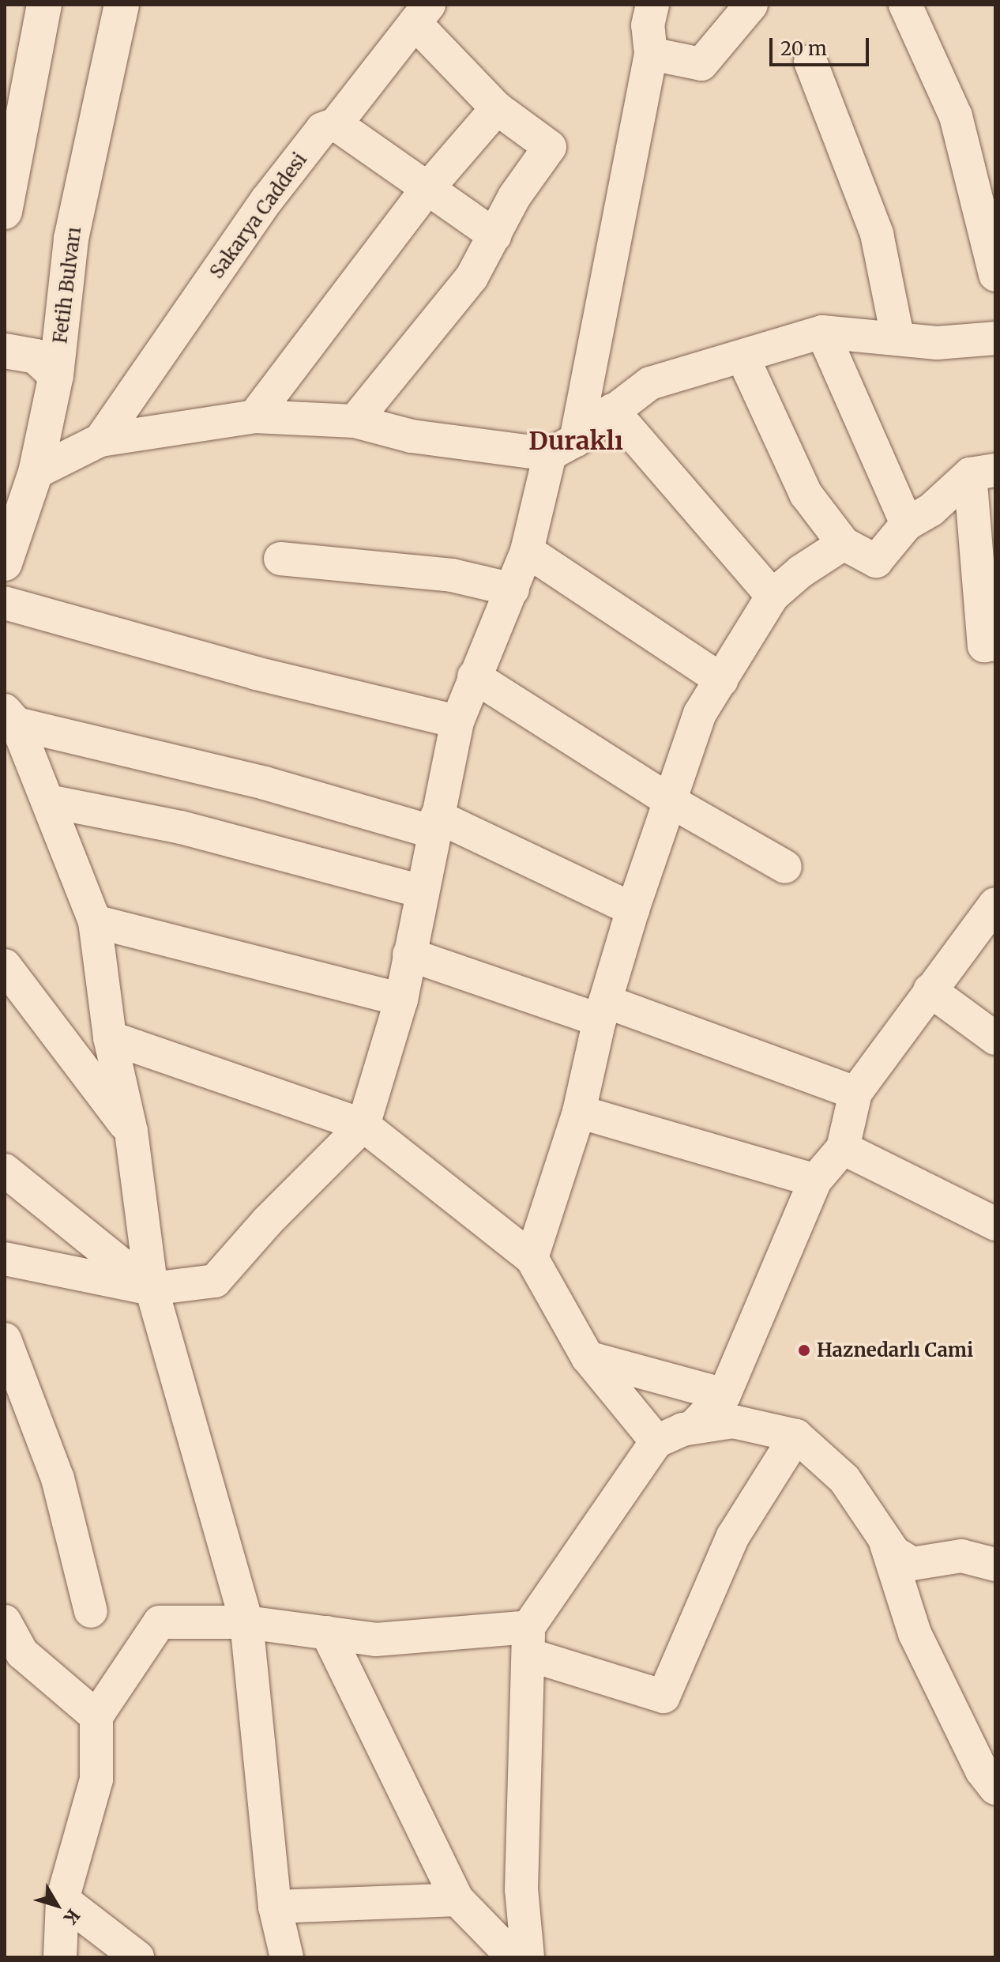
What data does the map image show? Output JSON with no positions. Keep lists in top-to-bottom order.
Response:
{
  "streets": {
    "main road": ["Fetih Bulvarı"],
    "street": ["Sakarya Caddesi"]
  },
  "districts": ["Duraklı"],
  "places": ["Haznedarlı Cami"],
  "scale_bar": "20 m",
  "north": "bottom right"
}
